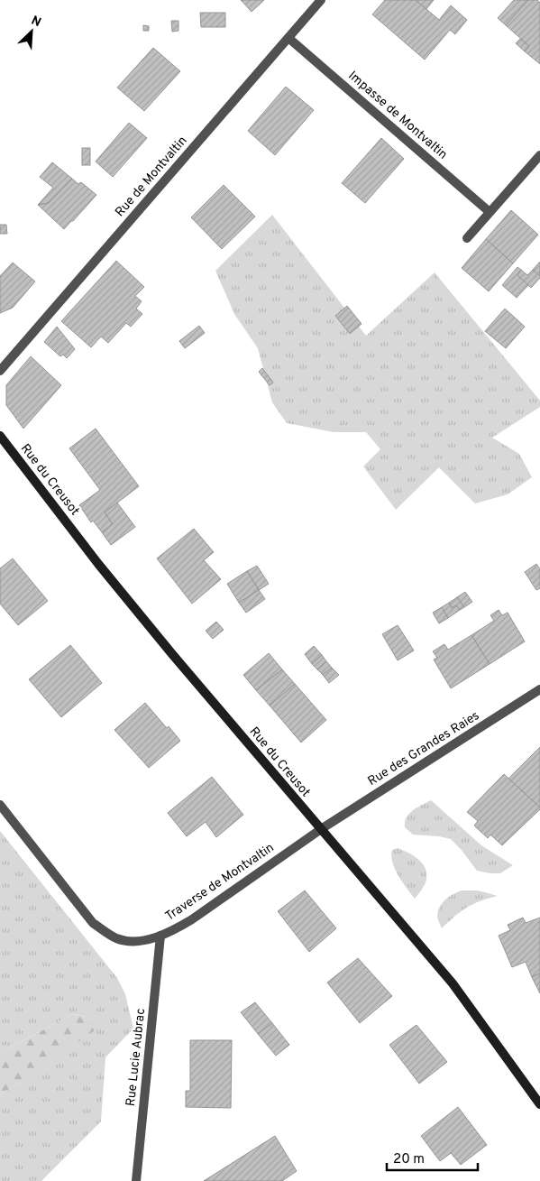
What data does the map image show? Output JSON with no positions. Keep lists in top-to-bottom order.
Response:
{
  "streets": {
    "street": [
      "Impasse de Montvaltin",
      "Rue de Montvaltin",
      "Rue du Creusot",
      "Rue des Grandes Raies",
      "Traverse de Montvaltin",
      "Rue Lucie Aubrac"
    ]
  },
  "crossings": [
    ["Impasse de Montvaltin", "Rue de Montvaltin"],
    ["Rue du Creusot", "Rue des Grandes Raies"],
    ["Rue du Creusot", "Traverse de Montvaltin"],
    ["Rue des Grandes Raies", "Traverse de Montvaltin"],
    ["Traverse de Montvaltin", "Rue Lucie Aubrac"]
  ],
  "scale_bar": "20 m",
  "north": "top right"
}
